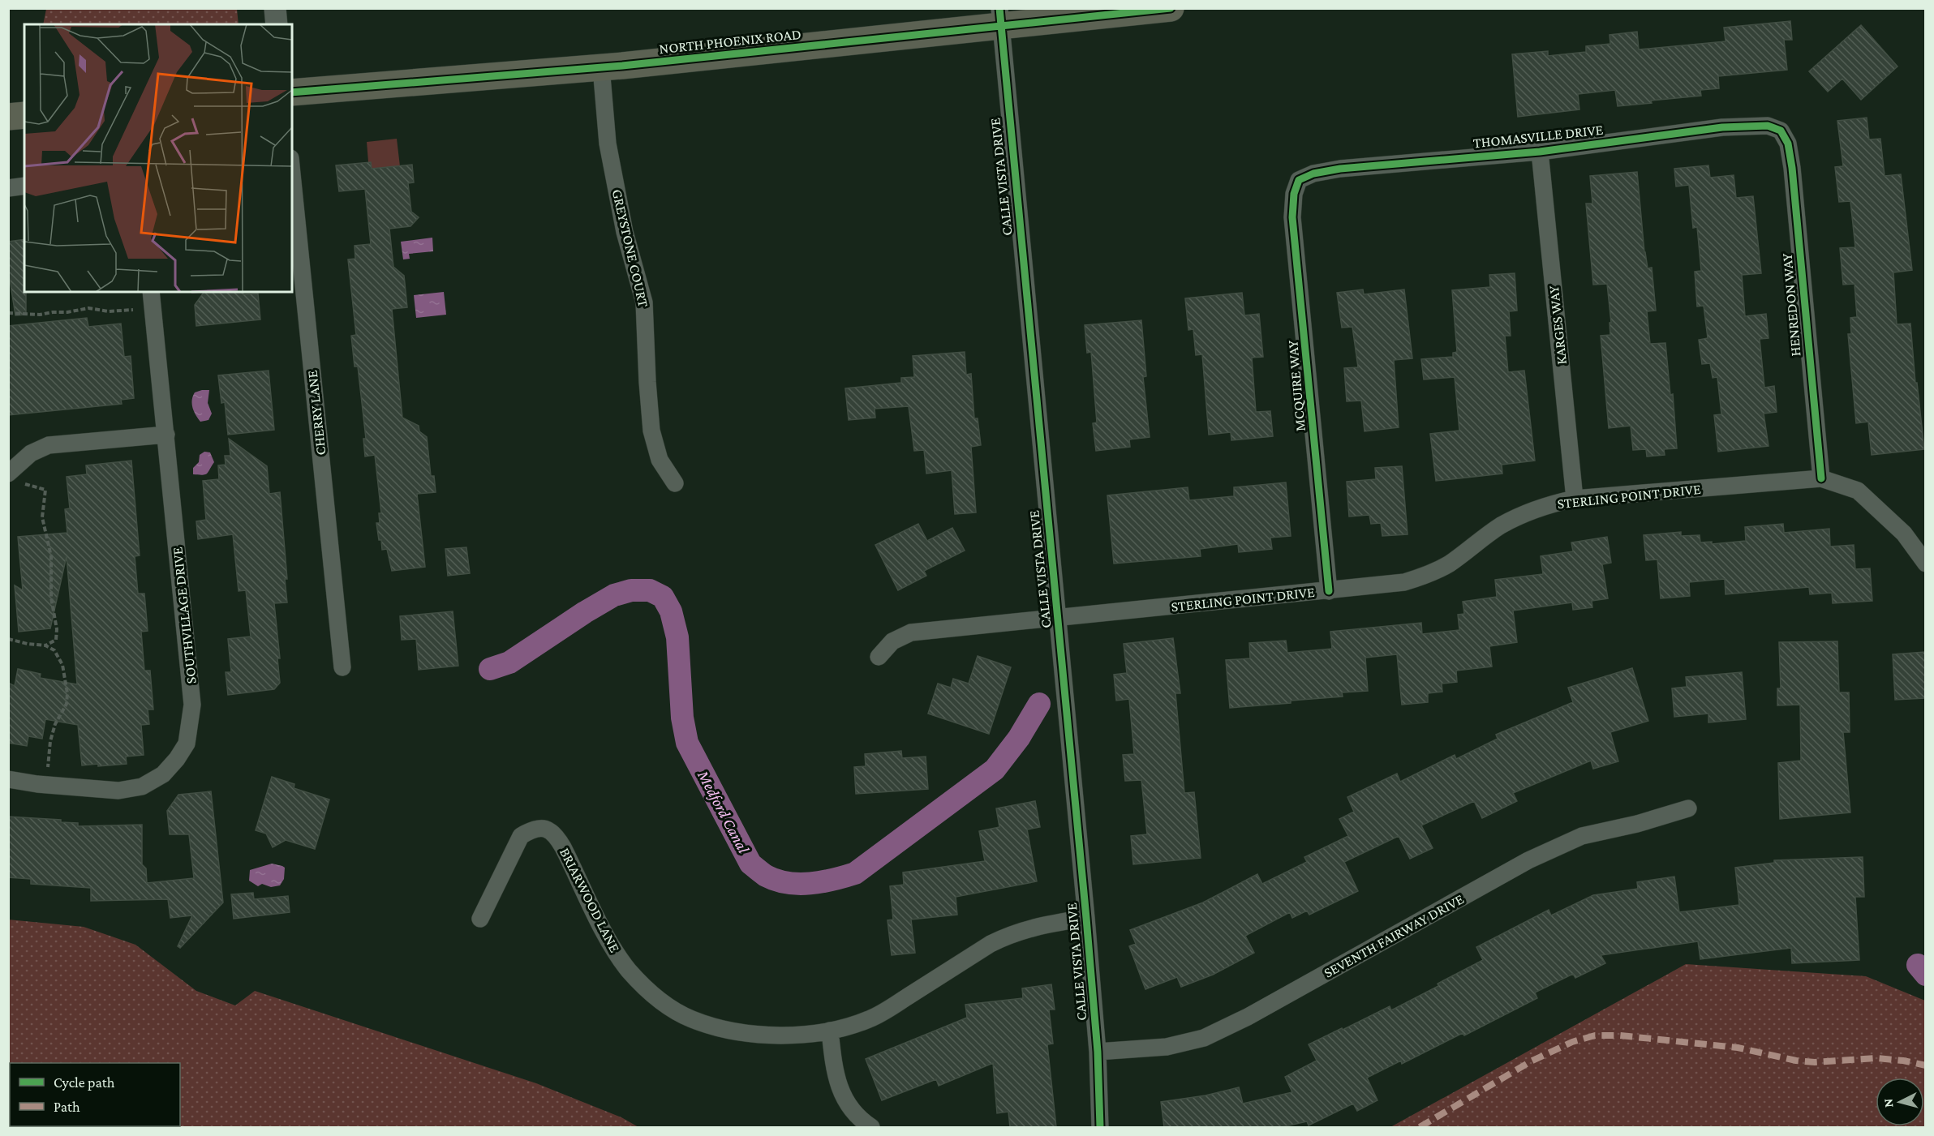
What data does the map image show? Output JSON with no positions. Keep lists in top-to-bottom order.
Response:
{
  "streets": {
    "main road": ["NORTH PHOENIX ROAD"],
    "street": [
      "THOMASVILLE DRIVE",
      "CALLE VISTA DRIVE",
      "GREYSTONE COURT",
      "HENREDON WAY",
      "KARGES WAY",
      "MCQUIRE WAY",
      "CHERRY LANE",
      "STERLING POINT DRIVE",
      "SOUTHVILLAGE DRIVE",
      "BRIARWOOD LANE",
      "SEVENTH FAIRWAY DRIVE"
    ]
  },
  "crossings": [
    ["NORTH PHOENIX ROAD", "CALLE VISTA DRIVE"],
    ["NORTH PHOENIX ROAD", "GREYSTONE COURT"],
    ["THOMASVILLE DRIVE", "HENREDON WAY"],
    ["THOMASVILLE DRIVE", "KARGES WAY"],
    ["THOMASVILLE DRIVE", "MCQUIRE WAY"],
    ["CALLE VISTA DRIVE", "STERLING POINT DRIVE"],
    ["CALLE VISTA DRIVE", "BRIARWOOD LANE"],
    ["CALLE VISTA DRIVE", "SEVENTH FAIRWAY DRIVE"],
    ["HENREDON WAY", "STERLING POINT DRIVE"],
    ["KARGES WAY", "STERLING POINT DRIVE"],
    ["MCQUIRE WAY", "STERLING POINT DRIVE"]
  ],
  "water": ["Medford Canal"],
  "legend": ["Cycle path", "Path"],
  "north": "left"
}
